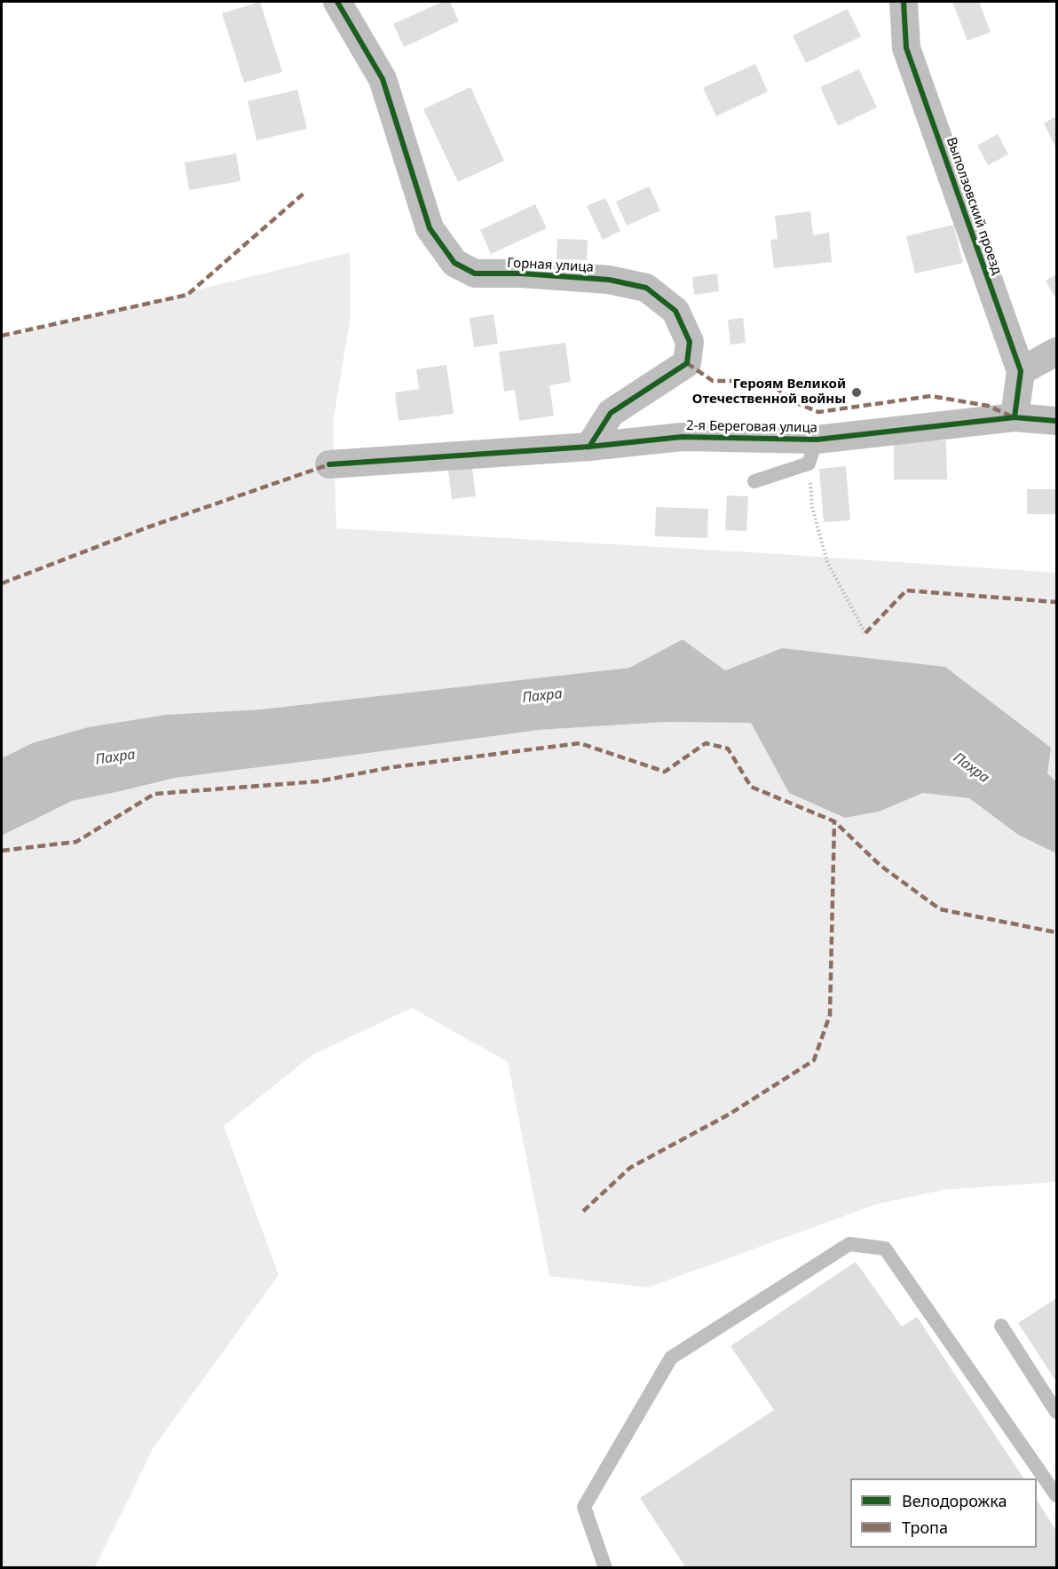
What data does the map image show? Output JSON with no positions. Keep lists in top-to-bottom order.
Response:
{
  "streets": {
    "street": ["Выползовский проезд", "Горная улица", "2-я Береговая улица"]
  },
  "crossings": [
    ["Выползовский проезд", "2-я Береговая улица"],
    ["Горная улица", "2-я Береговая улица"]
  ],
  "water": ["Пахра"],
  "places": ["Героям Великой Отечественной войны"],
  "legend": ["Велодорожка", "Тропа"]
}
